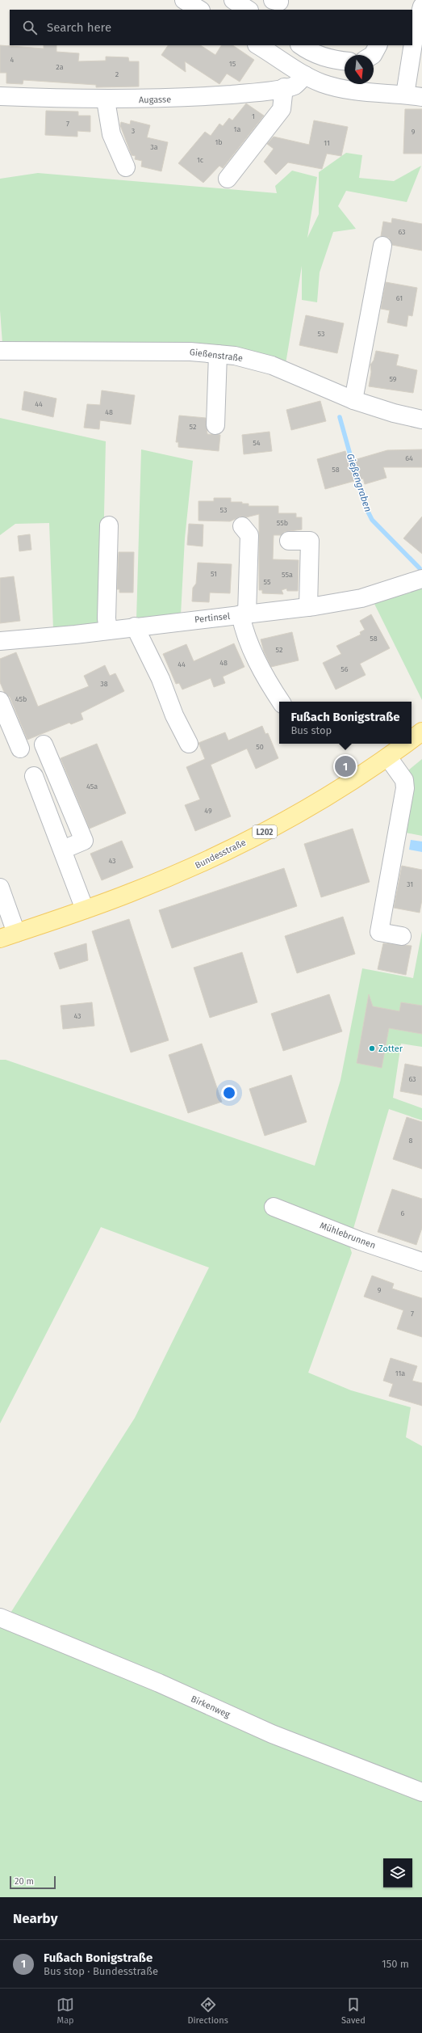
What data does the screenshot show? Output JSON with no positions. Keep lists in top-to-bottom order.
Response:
{
  "streets": {
    "main road": ["L202", "Bundesstraße"],
    "street": [
      "Augasse",
      "Gießenstraße",
      "Pertinsel",
      "Mühlebrunnen",
      "Birkenweg"
    ]
  },
  "water": ["Gießengraben"],
  "places": ["Zotter"],
  "house_numbers": [
    "4",
    "15",
    "2a",
    "2",
    "1",
    "7",
    "1a",
    "3",
    "9",
    "1b",
    "11",
    "3a",
    "1c",
    "63",
    "61",
    "53",
    "59",
    "44",
    "48",
    "52",
    "54",
    "64",
    "58",
    "53",
    "55b",
    "51",
    "55a",
    "55",
    "58",
    "52",
    "48",
    "44",
    "56",
    "38",
    "45b",
    "50",
    "45a",
    "49",
    "43",
    "31",
    "43",
    "63",
    "8",
    "6",
    "9",
    "7",
    "11a"
  ],
  "scale_bar": "20 m",
  "north": "bottom",
  "page": {
    "search": "Search here",
    "popup": ["Fußach Bonigstraße", "Bus stop"],
    "pins": "1",
    "scale": "20 m",
    "heading": "Nearby",
    "list": [
      {
        "mark": "1",
        "name": "Fußach Bonigstraße",
        "note": "Bus stop · Bundesstraße",
        "value": "150 m"
      }
    ],
    "nav": ["Map", "Directions", "Saved"]
  }
}
